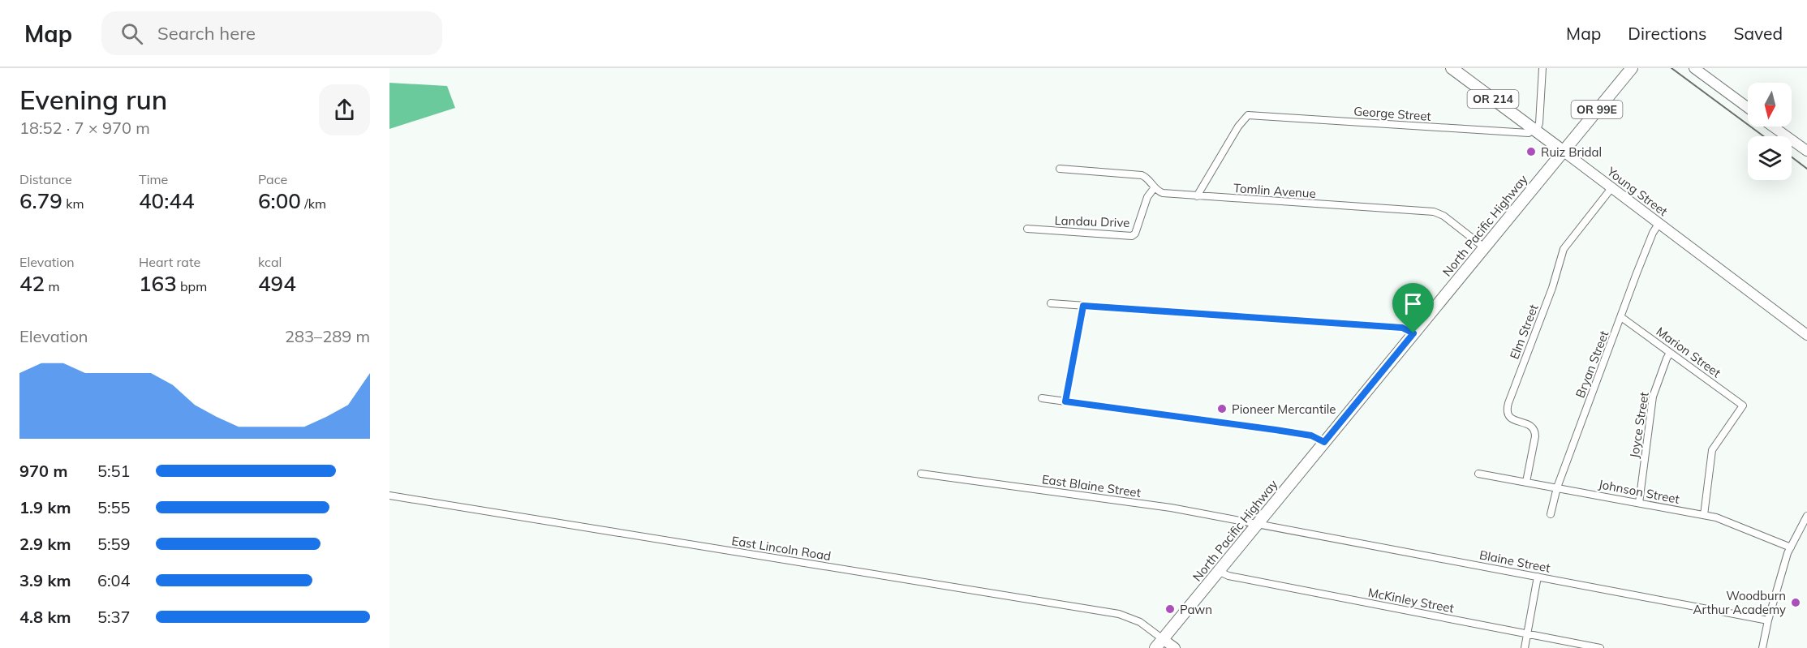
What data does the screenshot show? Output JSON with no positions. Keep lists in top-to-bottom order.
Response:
{
  "streets": {
    "main road": [
      "OR 214",
      "OR 99E",
      "Young Street",
      "North Pacific Highway"
    ],
    "street": [
      "George Street",
      "Tomlin Avenue",
      "Landau Drive",
      "Elm Street",
      "Marion Street",
      "Bryan Street",
      "Joyce Street",
      "East Blaine Street",
      "Johnson Street",
      "East Lincoln Road",
      "Blaine Street",
      "McKinley Street"
    ]
  },
  "crossings": [
    ["George Street", "Tomlin Avenue"],
    ["George Street", "Young Street"],
    ["Tomlin Avenue", "Landau Drive"],
    ["Tomlin Avenue", "North Pacific Highway"],
    ["Young Street", "North Pacific Highway"],
    ["Young Street", "Elm Street"],
    ["Young Street", "Bryan Street"],
    ["North Pacific Highway", "East Blaine Street"],
    ["North Pacific Highway", "East Lincoln Road"],
    ["North Pacific Highway", "Blaine Street"],
    ["North Pacific Highway", "McKinley Street"],
    ["Elm Street", "Johnson Street"],
    ["Marion Street", "Bryan Street"],
    ["Marion Street", "Joyce Street"],
    ["Marion Street", "Johnson Street"],
    ["Bryan Street", "Johnson Street"],
    ["Joyce Street", "Johnson Street"],
    ["East Blaine Street", "Blaine Street"]
  ],
  "places": [
    "Ruiz Bridal",
    "Pioneer Mercantile",
    "Woodburn Arthur Academy",
    "Pawn"
  ],
  "north": "bottom",
  "page": {
    "header": "Map",
    "search": "Search here",
    "nav": ["Map", "Directions", "Saved"],
    "heading": ["Evening run", "18:52 · 7 × 970 m"],
    "stats": [
      ["Distance", "6.79 km"],
      ["Time", "40:44"],
      ["Pace", "6:00 /km"],
      ["Elevation", "42 m"],
      ["Heart rate", "163 bpm"],
      ["kcal", "494"]
    ],
    "chart": ["Elevation", "283–289 m"],
    "list": [
      {
        "name": "970 m",
        "note": "5:51"
      },
      {
        "name": "1.9 km",
        "note": "5:55"
      },
      {
        "name": "2.9 km",
        "note": "5:59"
      },
      {
        "name": "3.9 km",
        "note": "6:04"
      },
      {
        "name": "4.8 km",
        "note": "5:37"
      }
    ]
  }
}
